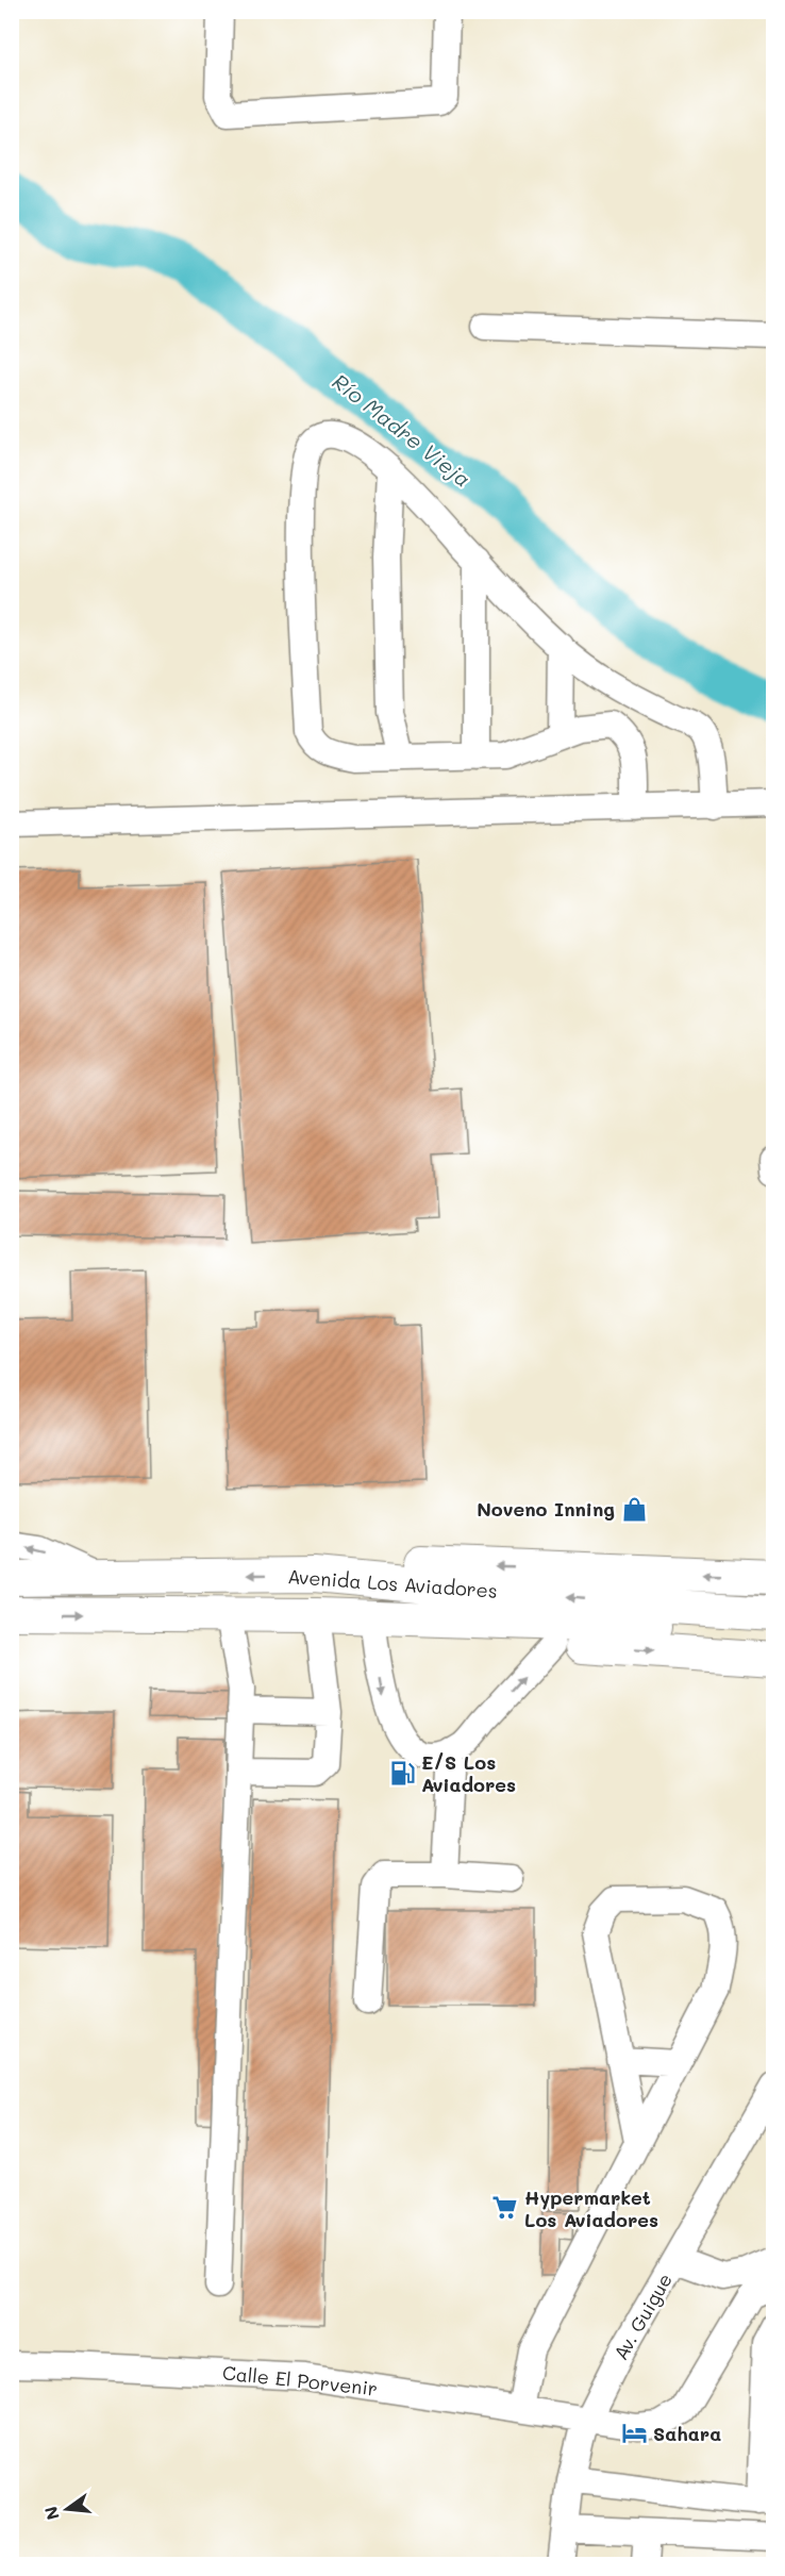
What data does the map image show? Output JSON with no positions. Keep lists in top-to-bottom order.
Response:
{
  "streets": {
    "main road": ["Avenida Los Aviadores"],
    "street": ["Av. Guigue", "Calle El Porvenir"]
  },
  "crossings": [
    ["Av. Guigue", "Calle El Porvenir"]
  ],
  "water": ["Río Madre Vieja"],
  "places": {
    "shop": ["Noveno Inning"],
    "fuel station": ["E/S Los Aviadores"],
    "supermarket": ["Hypermarket Los Aviadores"],
    "hotel": ["Sahara"]
  },
  "north": "left"
}
